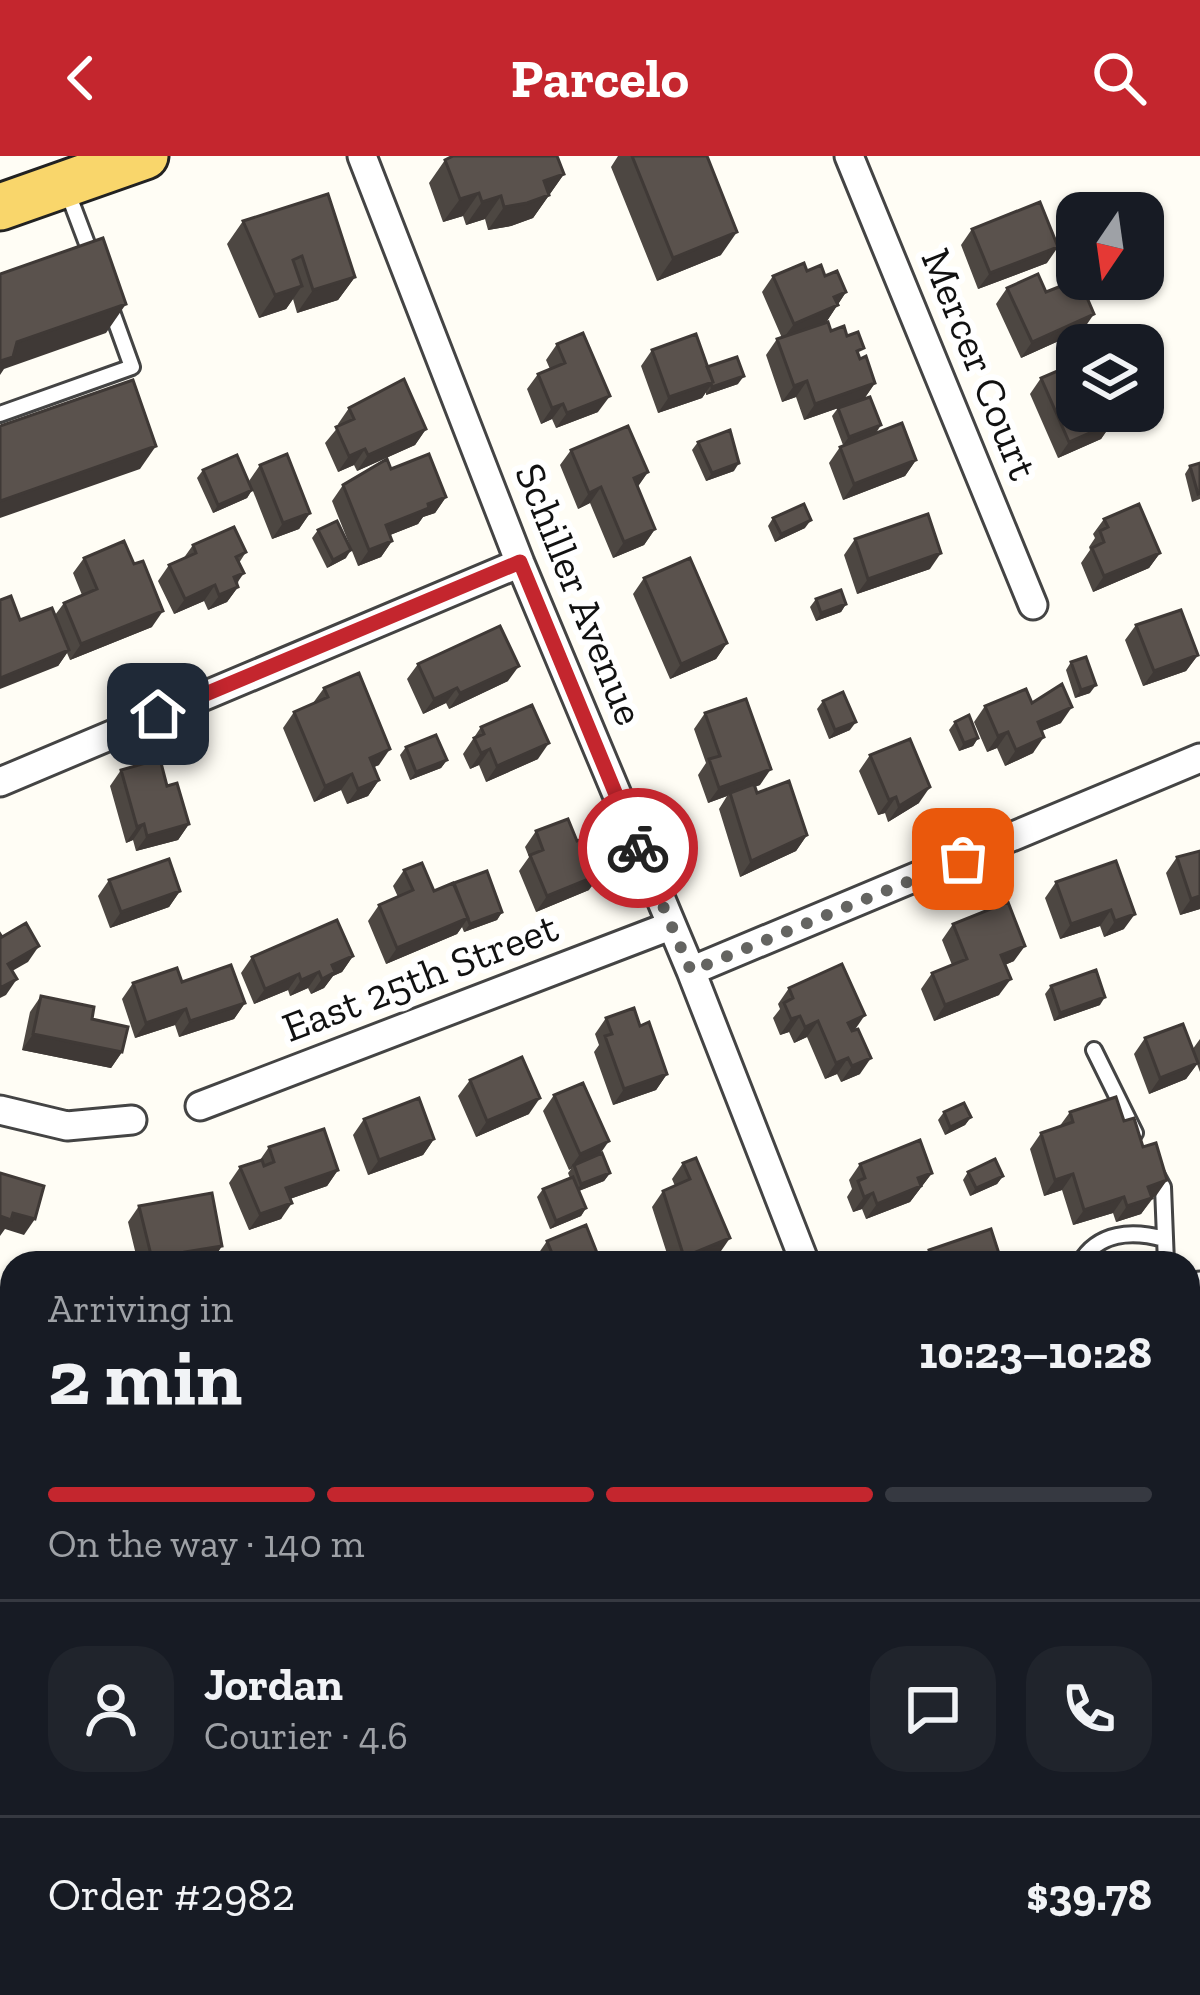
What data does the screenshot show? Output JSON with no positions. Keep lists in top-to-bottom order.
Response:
{
  "streets": {
    "street": ["Mercer Court", "Schiller Avenue", "East 25th Street"]
  },
  "crossings": [
    ["Schiller Avenue", "East 25th Street"]
  ],
  "north": "bottom",
  "page": {
    "header": "Parcelo",
    "heading": ["2 min", "Arriving in", "10:23–10:28"],
    "panel": [
      "Jordan",
      "Courier · 4.6",
      "Order #2982",
      "$39.78"
    ],
    "bar": "On the way · 140 m"
  }
}
